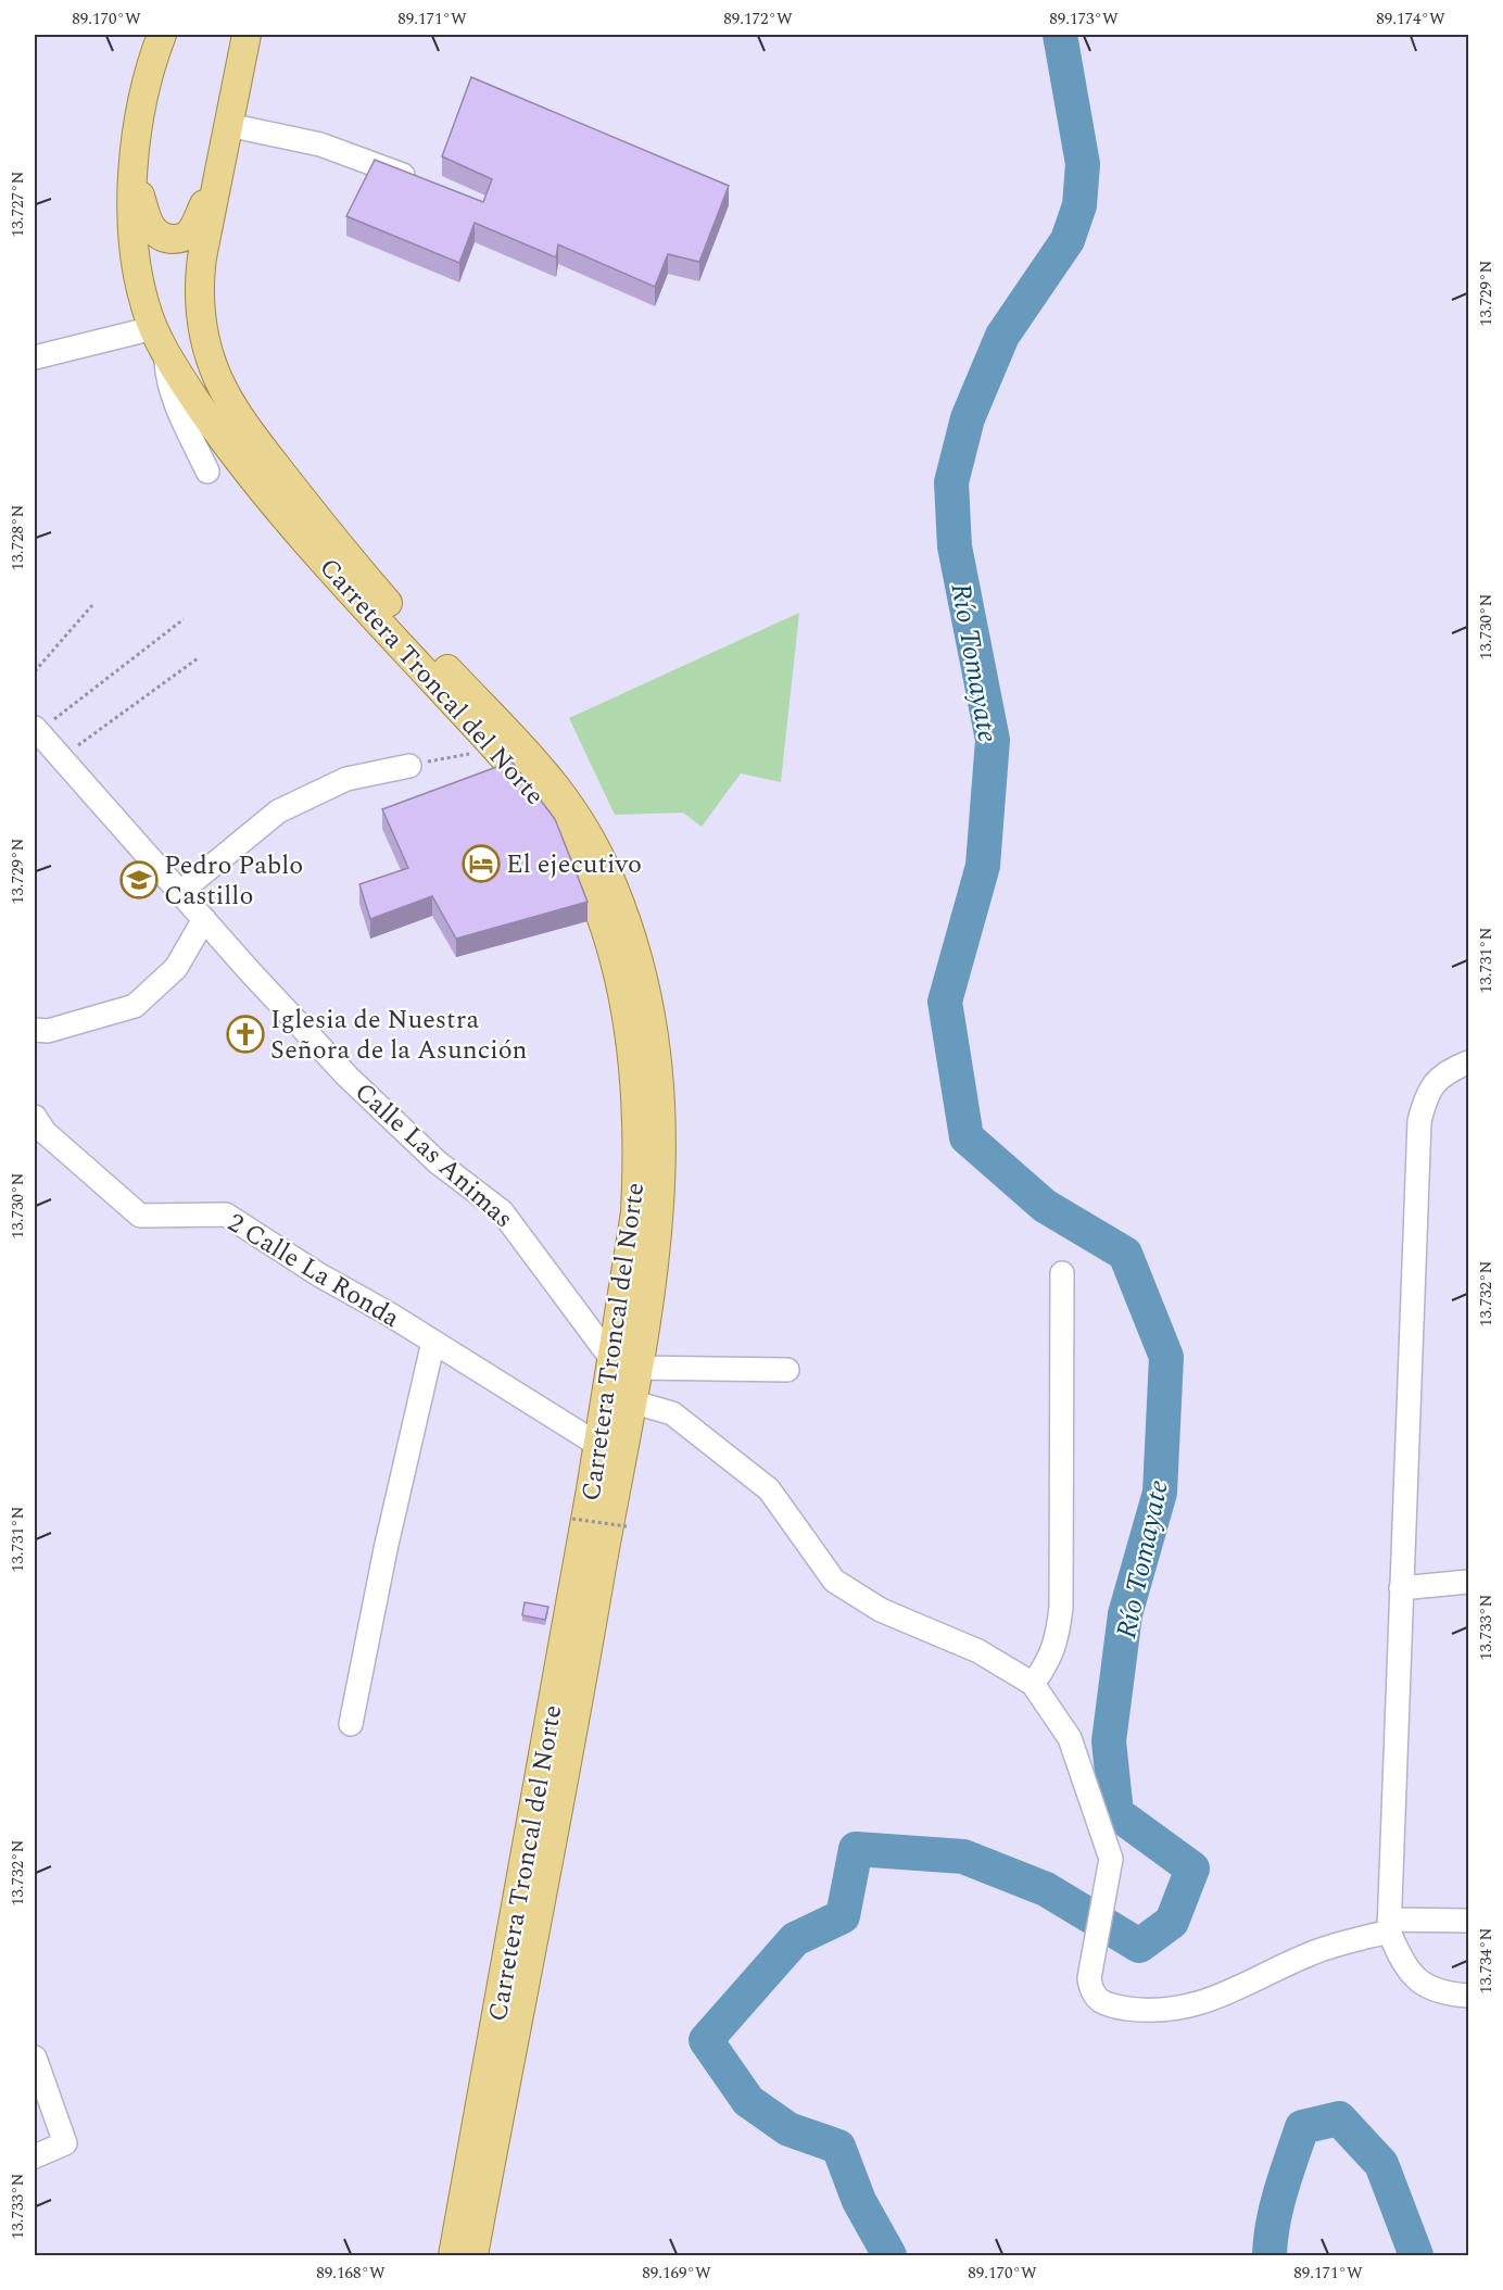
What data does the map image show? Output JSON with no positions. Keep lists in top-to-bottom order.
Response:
{
  "streets": {
    "main road": ["Carretera Troncal del Norte"],
    "street": ["Calle Las Animas", "2 Calle La Ronda"]
  },
  "crossings": [
    ["Carretera Troncal del Norte", "Calle Las Animas"],
    ["Carretera Troncal del Norte", "2 Calle La Ronda"]
  ],
  "water": ["Río Tomayate"],
  "places": {
    "hotel": ["El ejecutivo"],
    "school or university": ["Pedro Pablo Castillo"],
    "church": ["Iglesia de Nuestra Señora de la Asunción"]
  },
  "coordinates": [
    "89.170°W",
    "89.171°W",
    "89.172°W",
    "89.173°W",
    "89.174°W",
    "13.727°N",
    "13.729°N",
    "13.728°N",
    "13.730°N",
    "13.731°N",
    "13.732°N",
    "13.733°N",
    "13.734°N",
    "89.168°W",
    "89.169°W"
  ]
}
